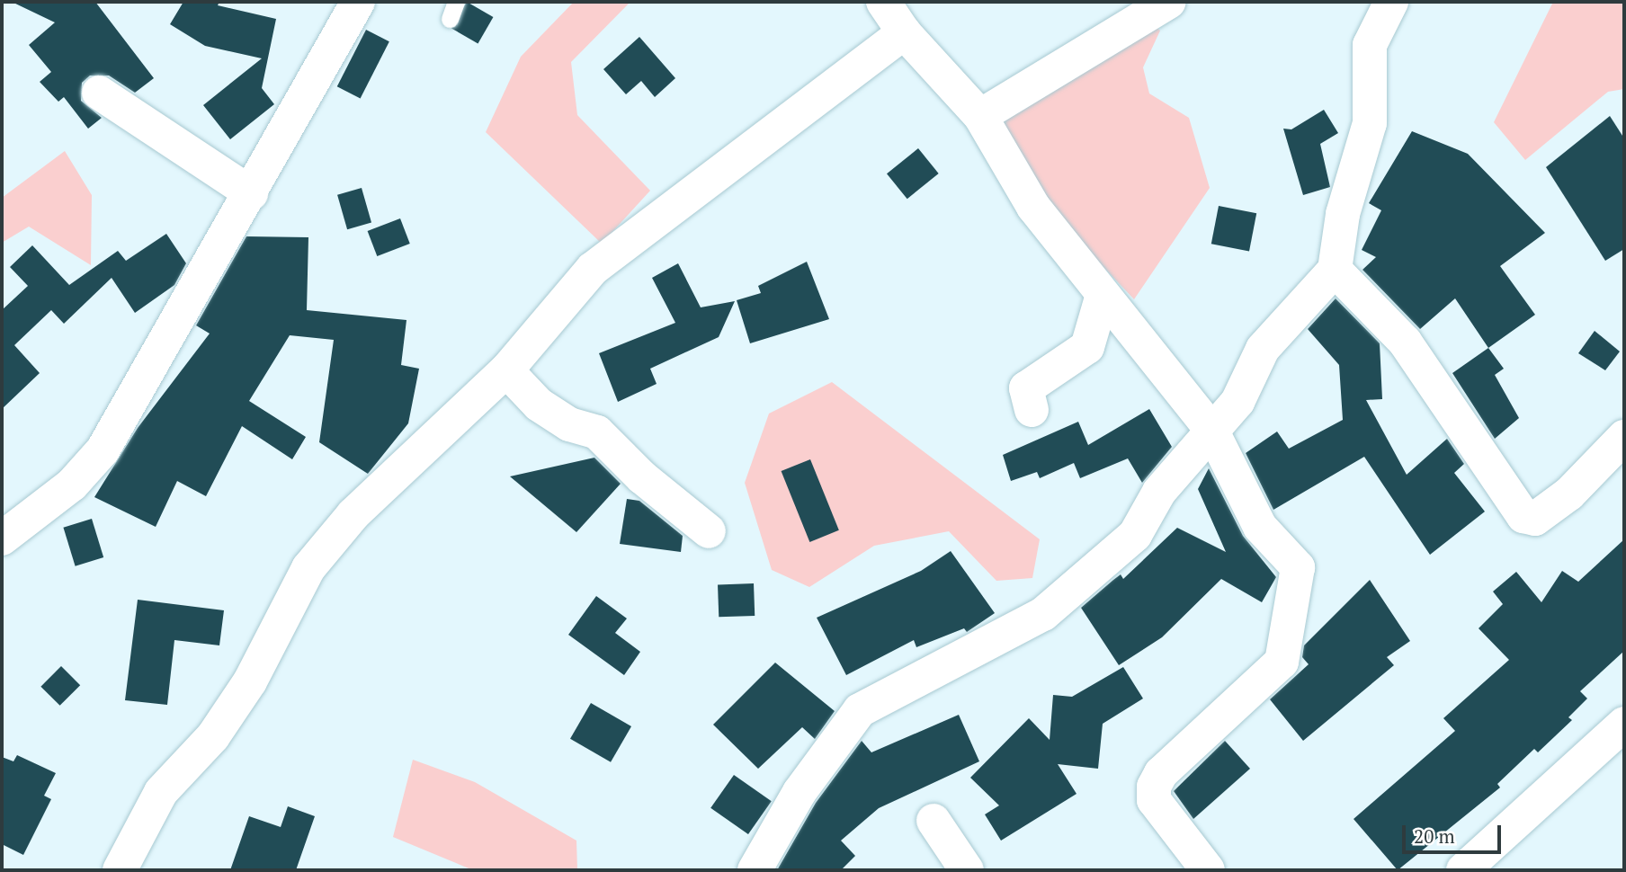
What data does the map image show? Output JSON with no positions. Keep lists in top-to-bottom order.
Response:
{
  "scale_bar": "20 m"
}
